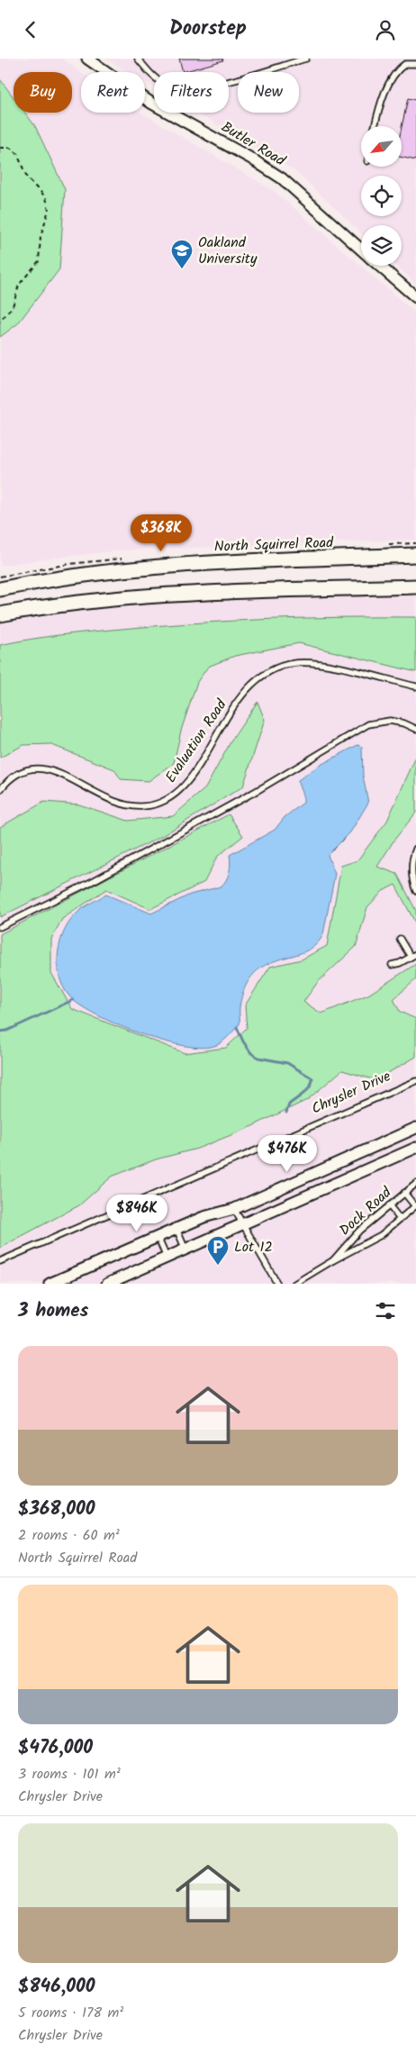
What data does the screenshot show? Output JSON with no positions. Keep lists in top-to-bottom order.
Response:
{
  "streets": {
    "main road": ["North Squirrel Road"],
    "street": ["Butler Road"],
    "lane": ["Evaluation Road", "Chrysler Drive", "Dock Road"]
  },
  "places": {
    "school or university": ["Oakland University"],
    "parking": ["Lot 12"]
  },
  "north": "bottom left",
  "page": {
    "header": "Doorstep",
    "chip": [
      "Buy",
      "Rent",
      "Filters",
      "New"
    ],
    "price": ["$368K", "$476K", "$846K"],
    "heading": "3 homes",
    "list": [
      {
        "name": "$368,000",
        "note": "2 rooms · 60 m² · North Squirrel Road"
      },
      {
        "name": "$476,000",
        "note": "3 rooms · 101 m² · Chrysler Drive"
      },
      {
        "name": "$846,000",
        "note": "5 rooms · 178 m² · Chrysler Drive"
      }
    ]
  }
}
